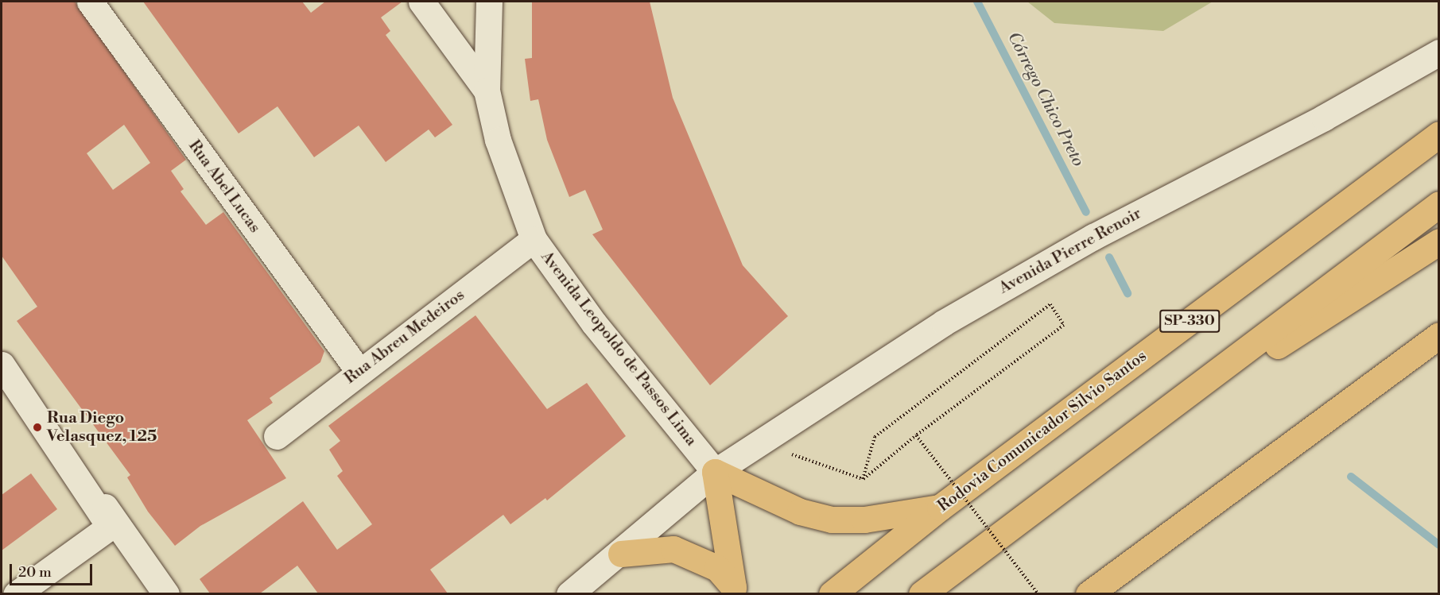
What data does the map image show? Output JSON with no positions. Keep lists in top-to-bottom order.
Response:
{
  "streets": {
    "main road": ["SP-330", "Rodovia Comunicador Silvio Santos"],
    "street": [
      "Rua Abel Lucas",
      "Avenida Pierre Renoir",
      "Rua Abreu Medeiros",
      "Avenida Leopoldo de Passos Lima"
    ]
  },
  "crossings": [
    ["Rua Abel Lucas", "Rua Abreu Medeiros"],
    ["Avenida Pierre Renoir", "Avenida Leopoldo de Passos Lima"],
    ["Rua Abreu Medeiros", "Avenida Leopoldo de Passos Lima"]
  ],
  "water": ["Córrego Chico Preto"],
  "places": ["Rua Diego Velasquez, 125"],
  "scale_bar": "20 m"
}
